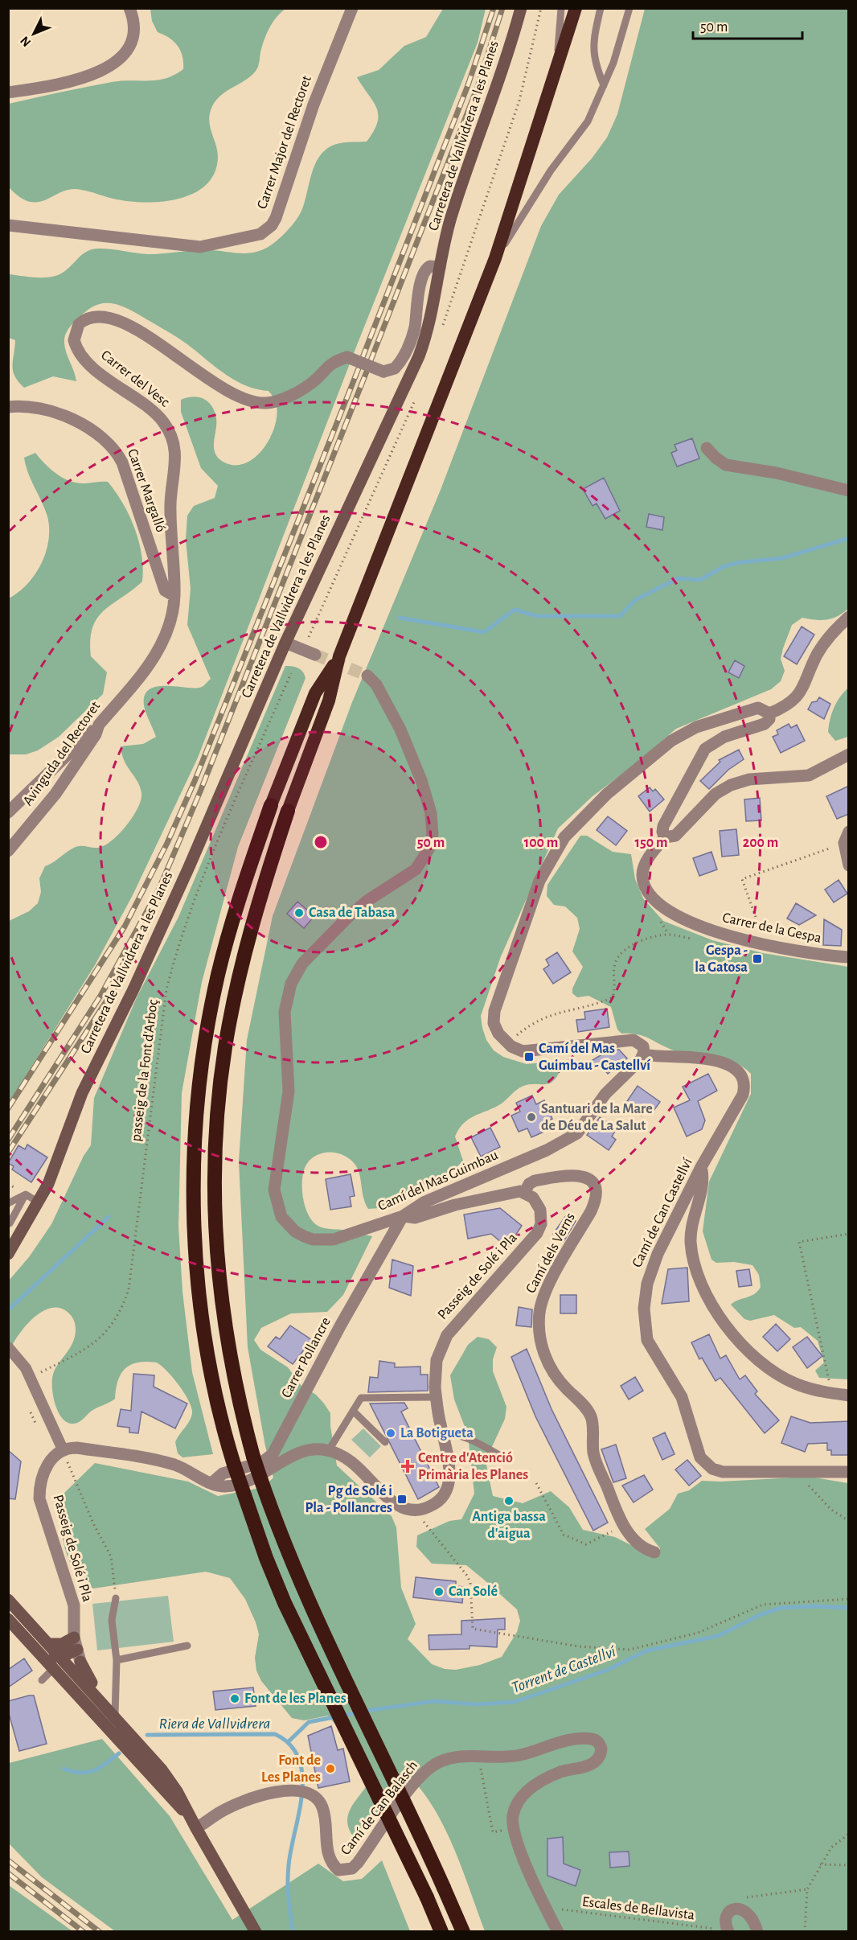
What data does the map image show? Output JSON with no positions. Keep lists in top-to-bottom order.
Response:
{
  "streets": {
    "main road": ["Carretera de Vallvidrera a les Planes"],
    "street": [
      "Carrer Major del Rectoret",
      "Carrer del Vesc",
      "Carrer Margalló",
      "Avinguda del Rectoret",
      "Carrer de la Gespa",
      "Camí del Mas Guimbau",
      "Camí de Can Castellví",
      "Camí dels Verns",
      "Passeig de Solé i Pla",
      "Carrer Pollancre",
      "Camí de Can Balasch"
    ],
    "path": ["passeig de la Font d'Arboç", "Escales de Bellavista"]
  },
  "crossings": [
    ["Carretera de Vallvidrera a les Planes", "Carrer del Vesc"],
    ["Carrer del Vesc", "Carrer Margalló"],
    ["Carrer del Vesc", "Avinguda del Rectoret"],
    ["Carrer Margalló", "Avinguda del Rectoret"],
    ["Camí del Mas Guimbau", "Camí de Can Castellví"],
    ["Camí del Mas Guimbau", "Carrer Pollancre"],
    ["Camí dels Verns", "Passeig de Solé i Pla"]
  ],
  "water": ["Torrent de Castellví", "Riera de Vallvidrera"],
  "places": {
    "other": [
      "Casa de Tabasa",
      "Santuari de la Mare de Déu de La Salut",
      "La Botigueta",
      "Antiga bassa d'aigua",
      "Can Solé",
      "Font de les Planes",
      "Font de Les Planes"
    ],
    "transit": ["Gespa - la Gatosa", "Camí del Mas Guimbau - Castellví", "Pg de Solé i Pla - Pollancres"],
    "health": ["Centre d'Atenció Primària les Planes"]
  },
  "scale_bar": "50 m",
  "north": "bottom left",
  "rings": [
    "50 m",
    "100 m",
    "150 m",
    "200 m"
  ]
}
